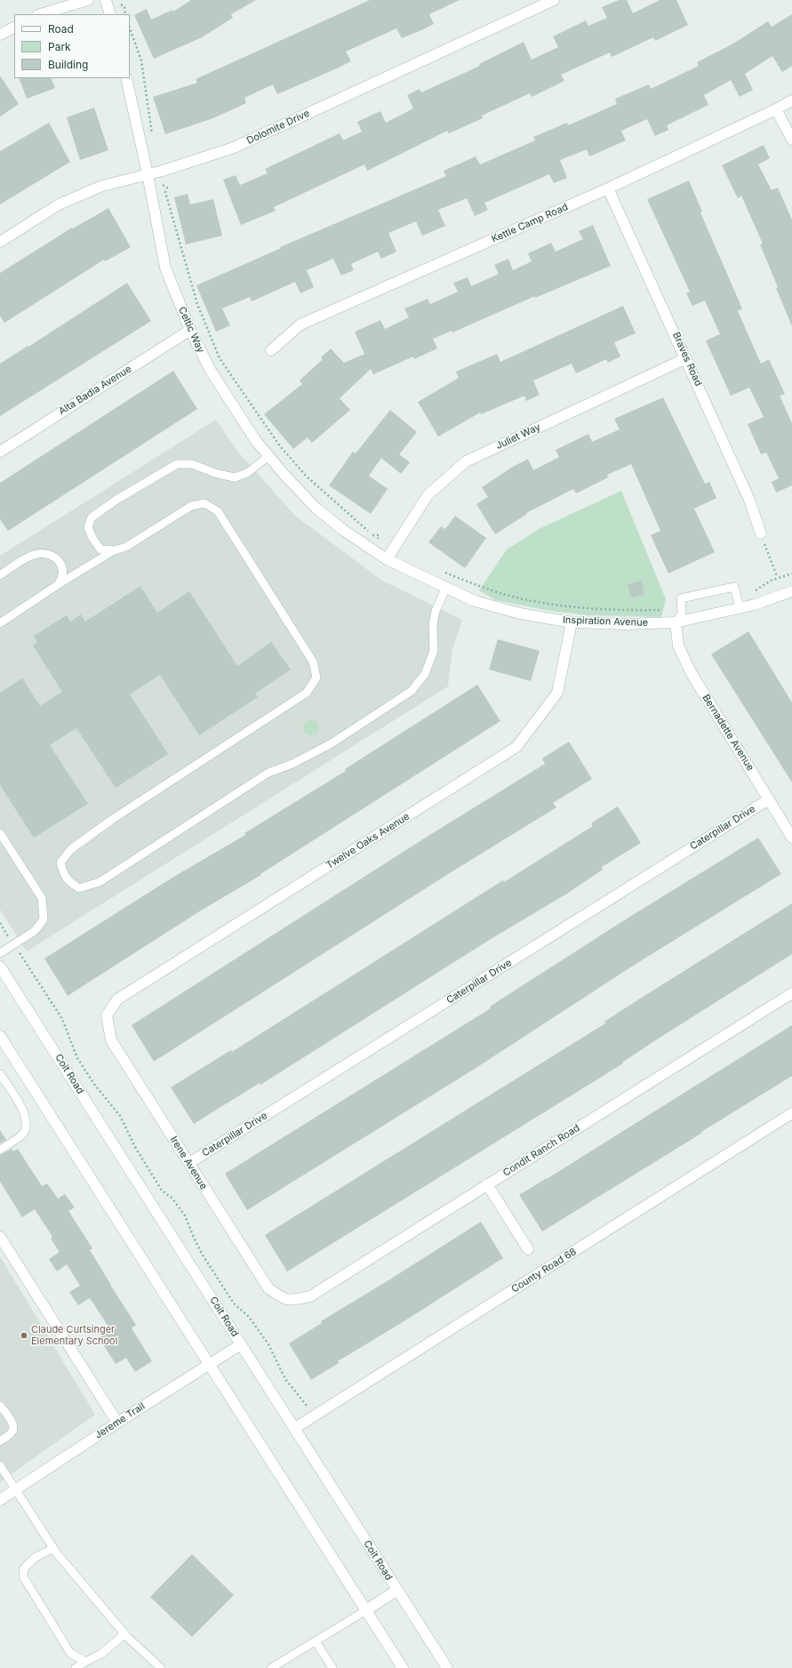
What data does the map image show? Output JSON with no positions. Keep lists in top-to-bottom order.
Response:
{
  "streets": {
    "street": [
      "Dolomite Drive",
      "Kettle Camp Road",
      "Celtic Way",
      "Braves Road",
      "Alta Badia Avenue",
      "Juliet Way",
      "Inspiration Avenue",
      "Bernadette Avenue",
      "Caterpillar Drive",
      "Twelve Oaks Avenue",
      "Coit Road",
      "Condit Ranch Road",
      "Irene Avenue",
      "County Road 68",
      "Jereme Trail"
    ]
  },
  "crossings": [
    ["Dolomite Drive", "Celtic Way"],
    ["Kettle Camp Road", "Braves Road"],
    ["Celtic Way", "Alta Badia Avenue"],
    ["Celtic Way", "Inspiration Avenue"],
    ["Braves Road", "Juliet Way"],
    ["Juliet Way", "Inspiration Avenue"],
    ["Inspiration Avenue", "Bernadette Avenue"],
    ["Inspiration Avenue", "Twelve Oaks Avenue"],
    ["Bernadette Avenue", "Caterpillar Drive"],
    ["Caterpillar Drive", "Irene Avenue"],
    ["Twelve Oaks Avenue", "Irene Avenue"],
    ["Coit Road", "County Road 68"],
    ["Coit Road", "Jereme Trail"],
    ["Condit Ranch Road", "Irene Avenue"]
  ],
  "places": ["Claude Curtsinger Elementary School"],
  "legend": ["Road", "Park", "Building"]
}
